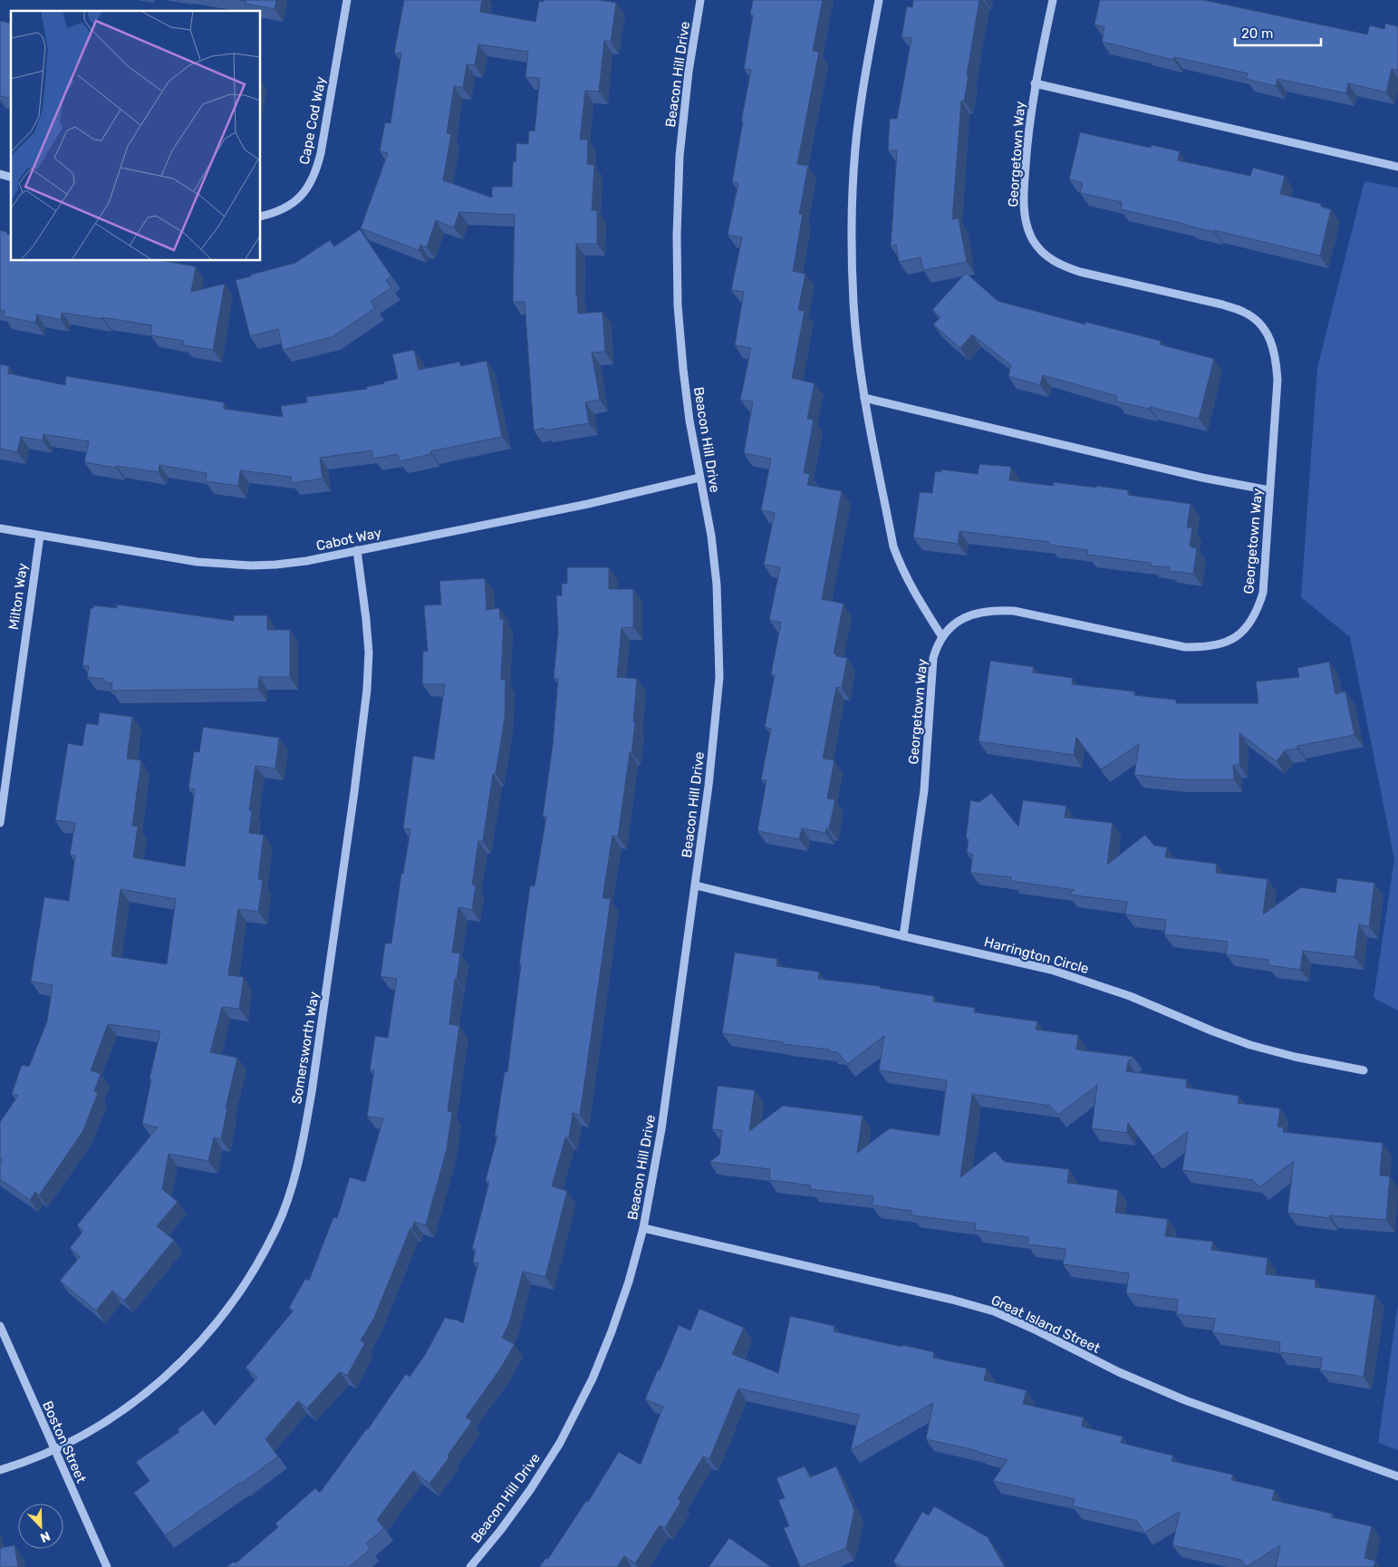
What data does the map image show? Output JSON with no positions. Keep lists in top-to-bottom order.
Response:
{
  "streets": {
    "street": [
      "Beacon Hill Drive",
      "Cape Cod Way",
      "Georgetown Way",
      "Cabot Way",
      "Milton Way",
      "Harrington Circle",
      "Somersworth Way",
      "Great Island Street",
      "Boston Street"
    ]
  },
  "crossings": [
    ["Beacon Hill Drive", "Cabot Way"],
    ["Beacon Hill Drive", "Harrington Circle"],
    ["Beacon Hill Drive", "Great Island Street"],
    ["Georgetown Way", "Harrington Circle"],
    ["Cabot Way", "Milton Way"],
    ["Cabot Way", "Somersworth Way"],
    ["Somersworth Way", "Boston Street"]
  ],
  "scale_bar": "20 m",
  "north": "bottom right"
}
